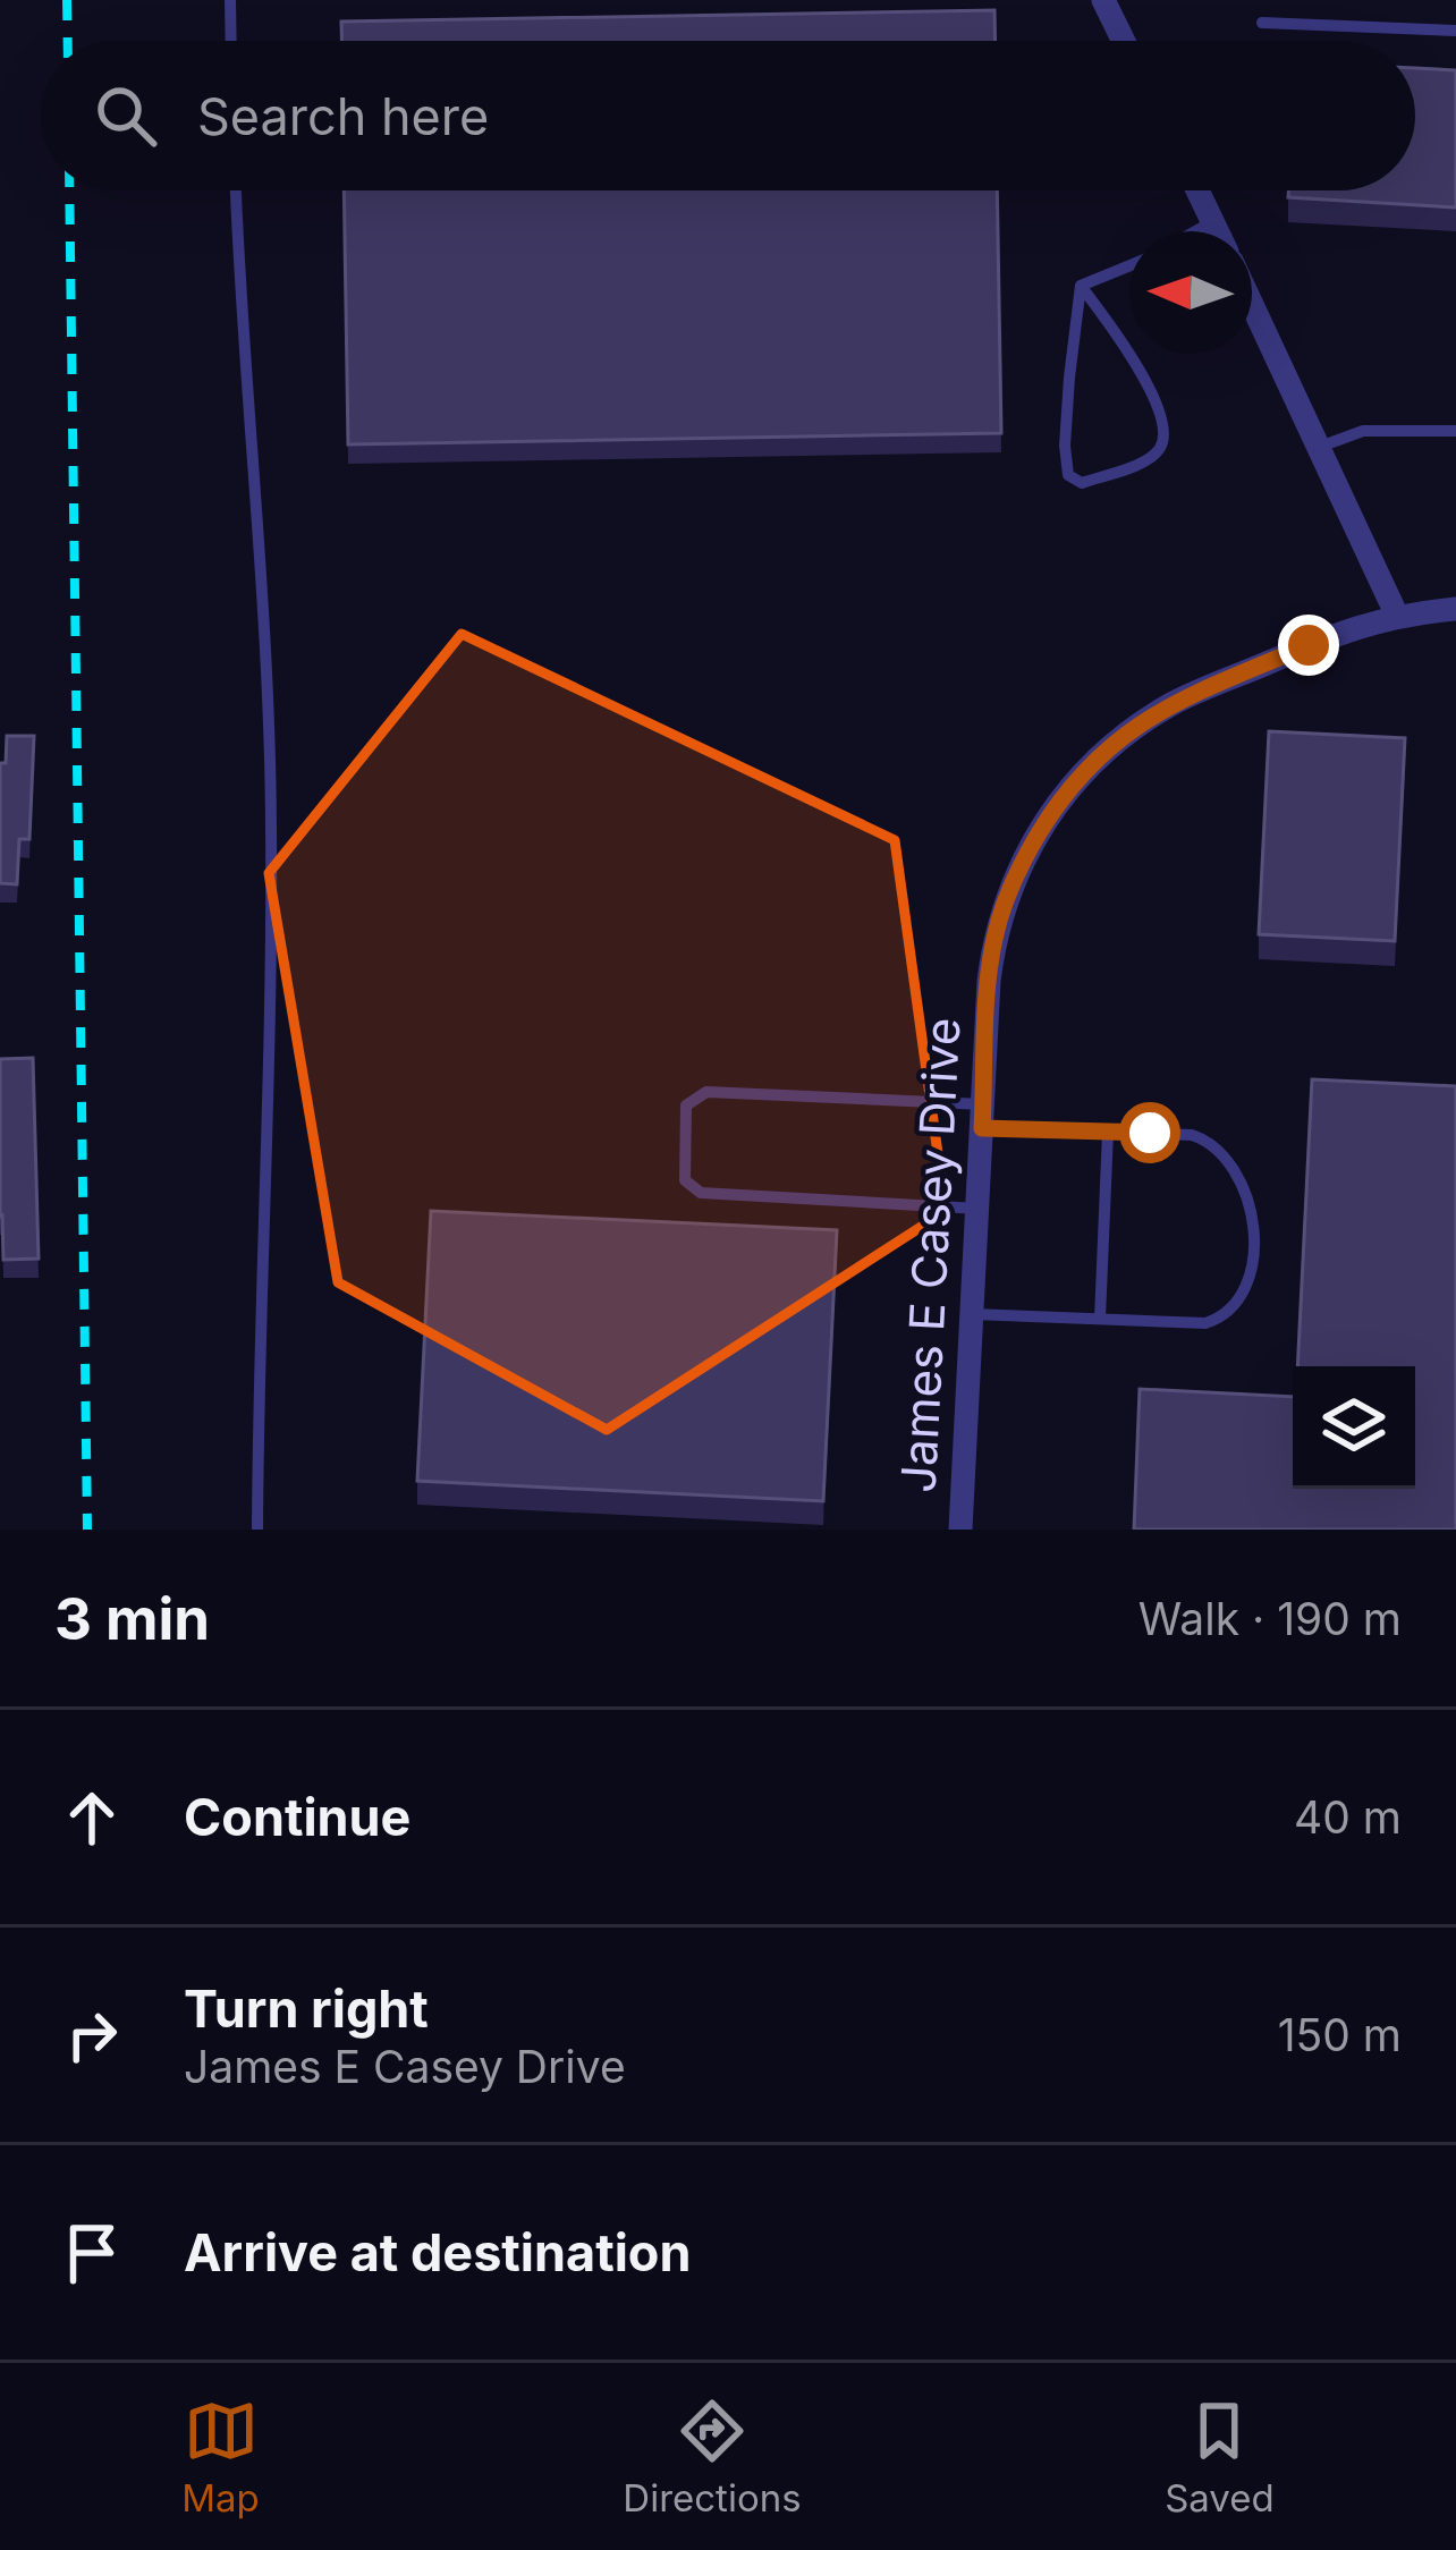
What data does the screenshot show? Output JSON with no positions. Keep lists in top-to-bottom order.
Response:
{
  "streets": {
    "street": ["James E Casey Drive"]
  },
  "north": "left",
  "page": {
    "search": "Search here",
    "heading": ["3 min", "Walk · 190 m"],
    "list": [
      ["Continue", "40 m"],
      ["Turn right", "James E Casey Drive", "150 m"],
      "Arrive at destination"
    ],
    "nav": ["Map", "Directions", "Saved"]
  }
}
